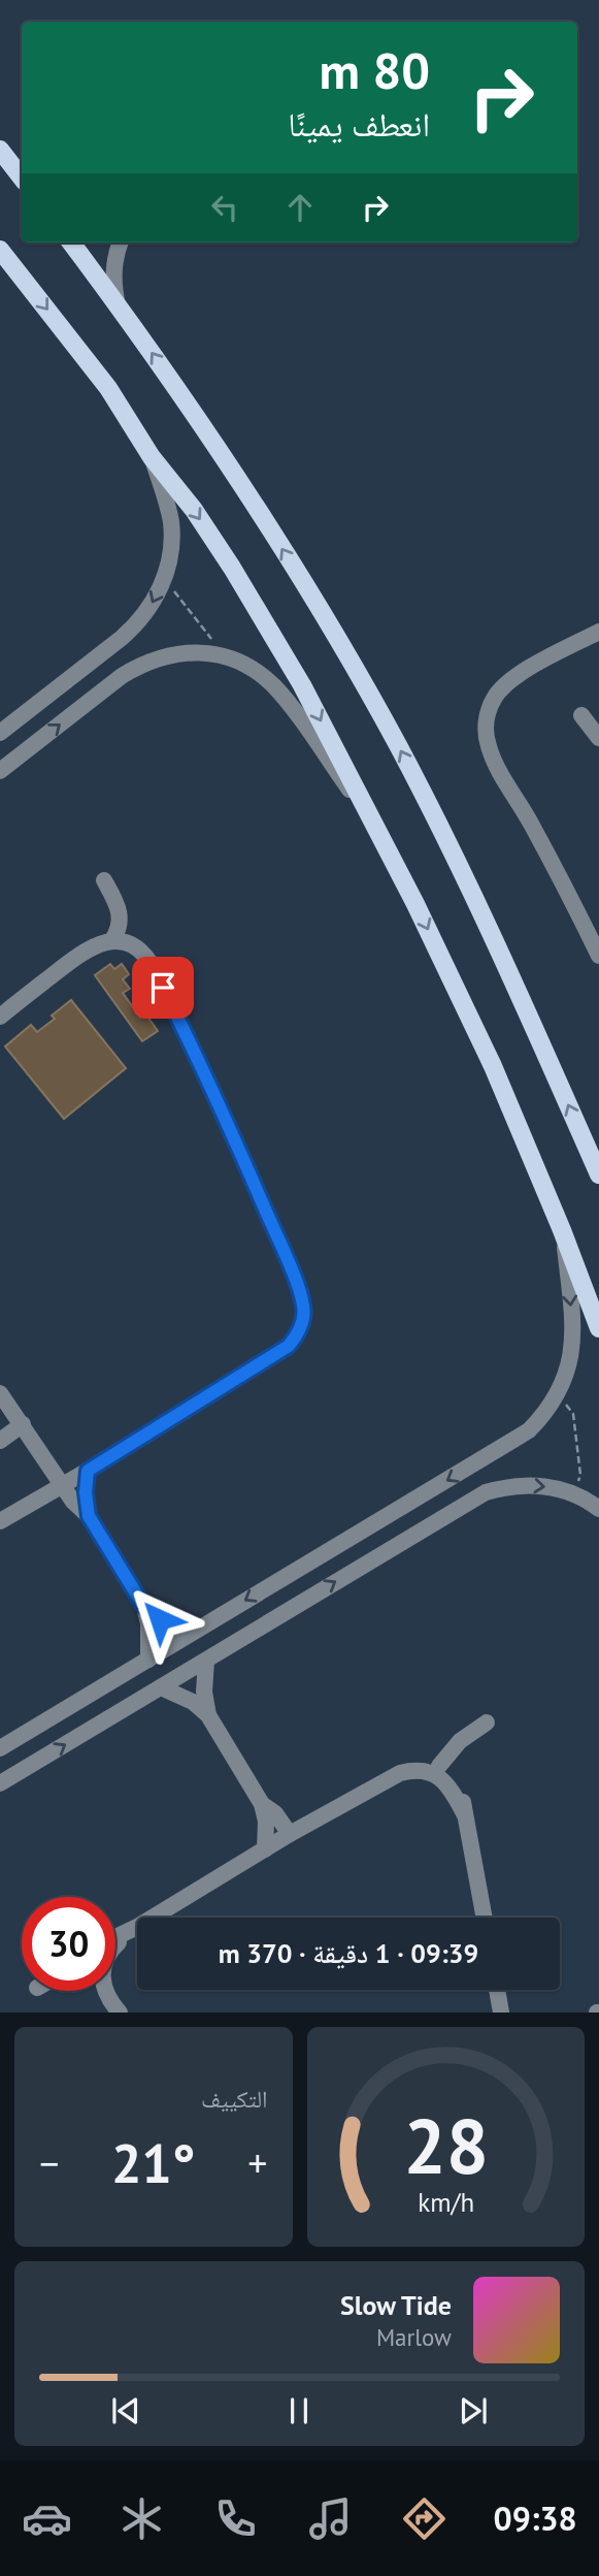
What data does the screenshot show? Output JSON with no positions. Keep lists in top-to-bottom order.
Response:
{
  "page": {
    "turn": ["80 m", "انعطف يمينًا"],
    "limit": "30",
    "trip": "09:39 · 1 دقيقة · 370 m",
    "tile": "التكييف",
    "heat": ["−", "21°", "+"],
    "song": ["Slow Tide", "Marlow"],
    "tabs": "09:38",
    "gauge": ["28", "km/h"]
  }
}
